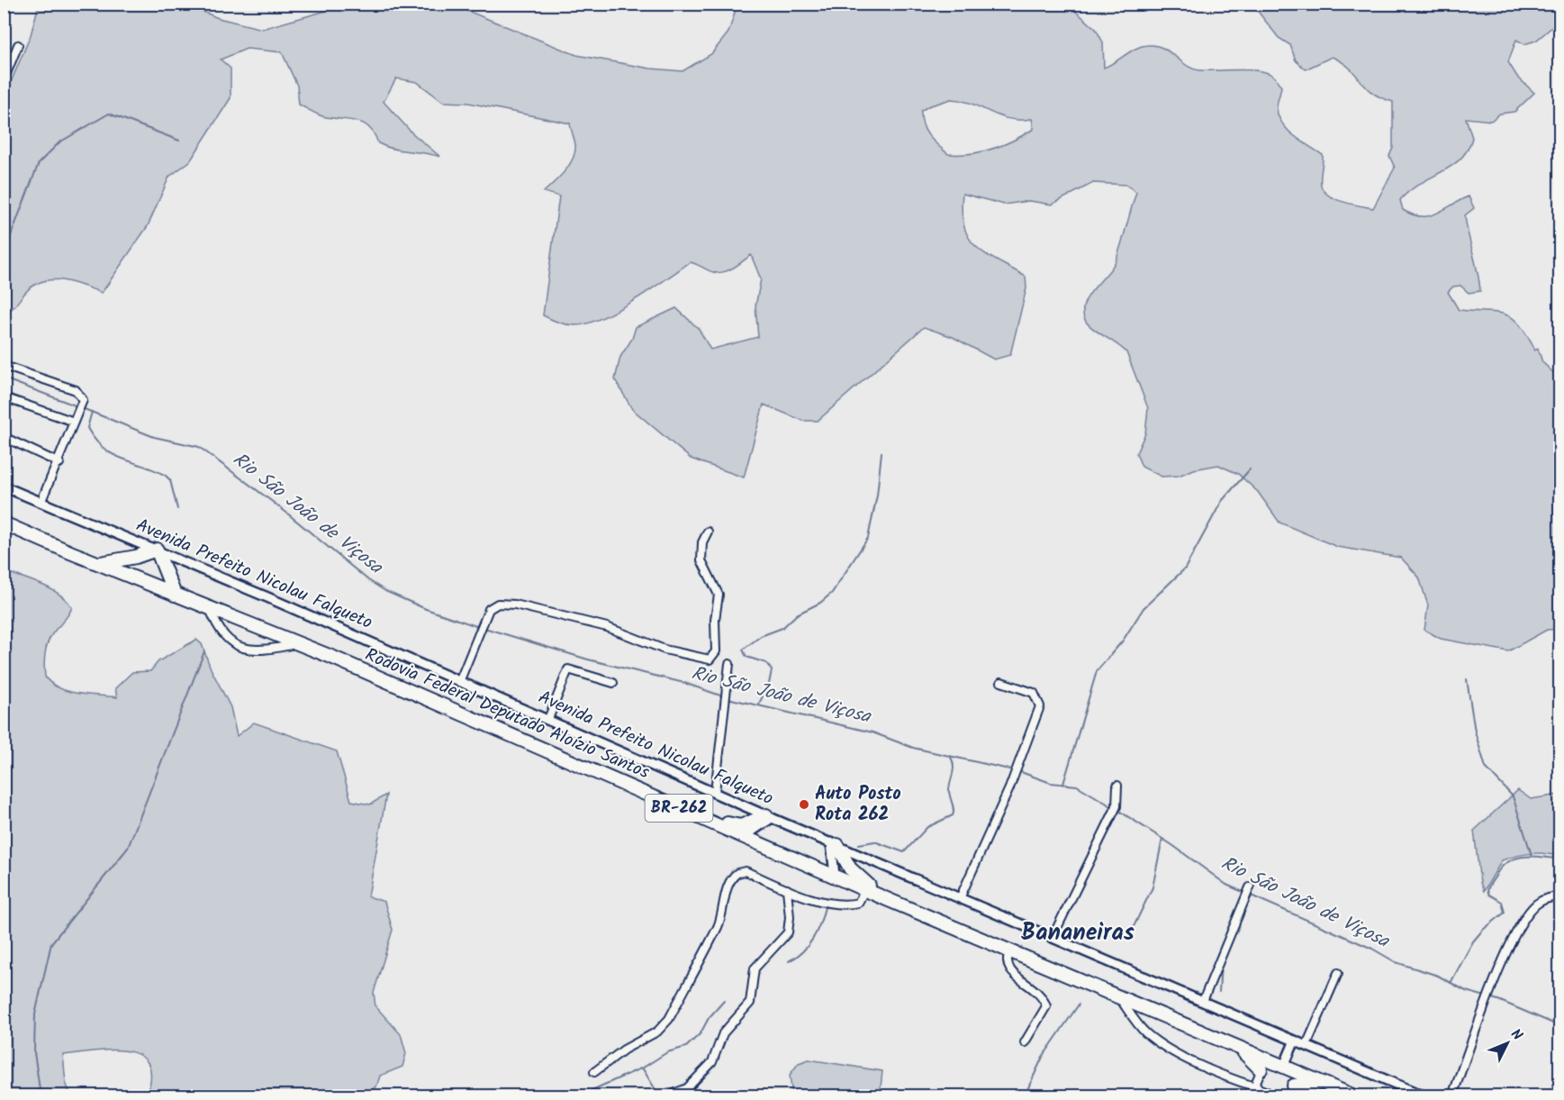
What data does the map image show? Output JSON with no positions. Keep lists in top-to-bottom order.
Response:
{
  "streets": {
    "highway": ["Rodovia Federal Deputado Aloízio Santos", "BR-262"],
    "street": ["Avenida Prefeito Nicolau Falqueto"]
  },
  "districts": ["Bananeiras"],
  "water": ["Rio São João de Viçosa"],
  "places": ["Auto Posto Rota 262"],
  "north": "top right"
}
